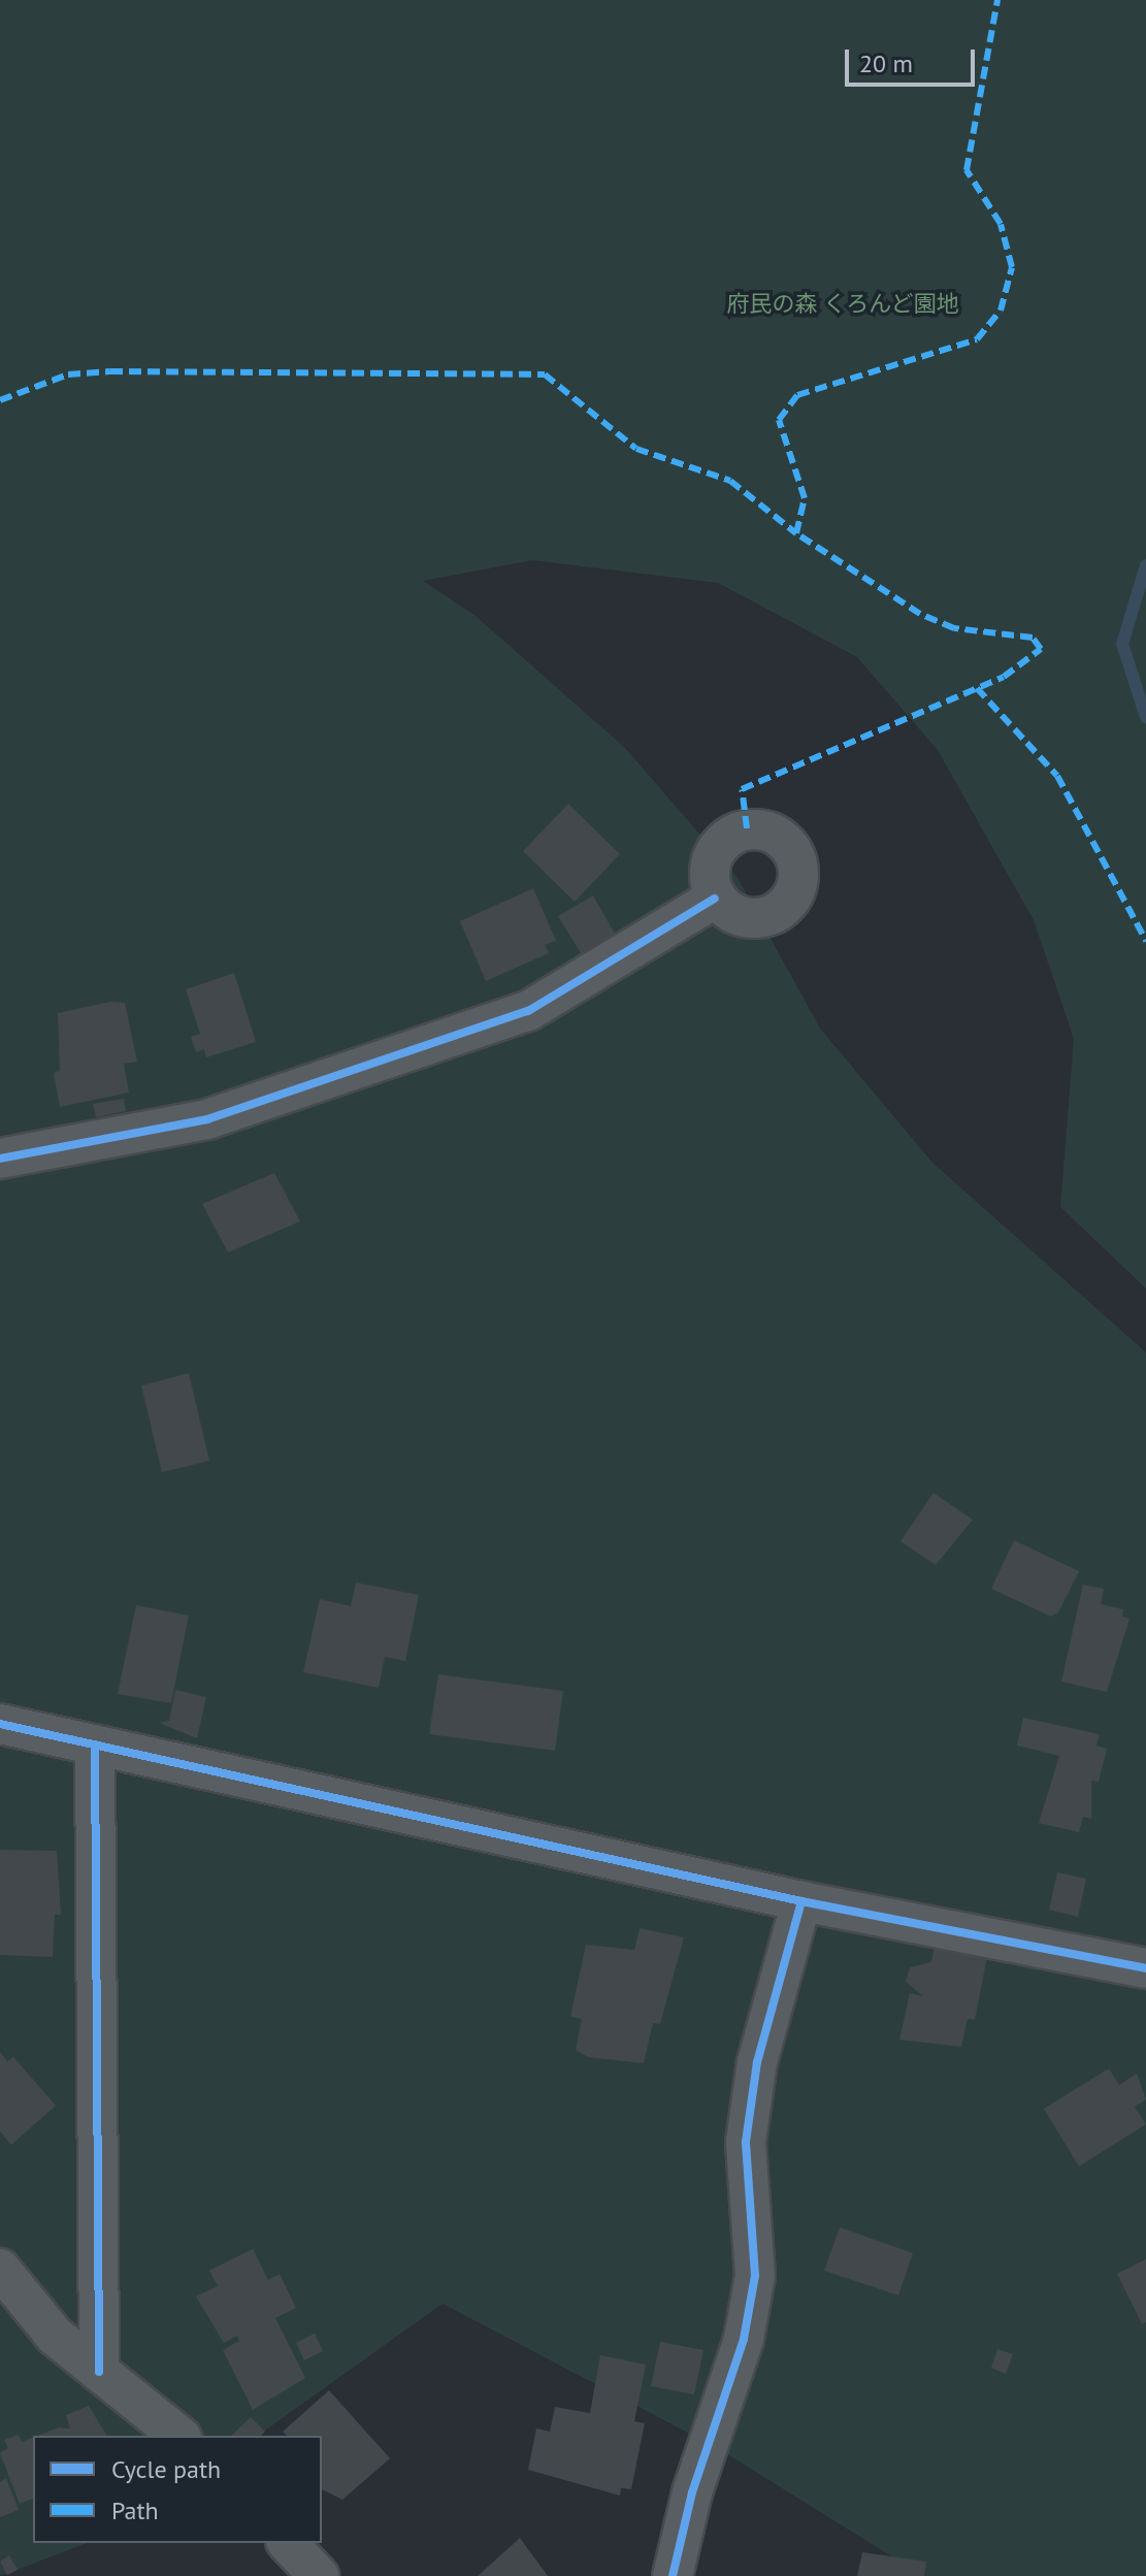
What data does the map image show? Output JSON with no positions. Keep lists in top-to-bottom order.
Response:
{
  "parks": ["府民の森 くろんど園地"],
  "legend": ["Cycle path", "Path"],
  "scale_bar": "20 m"
}
